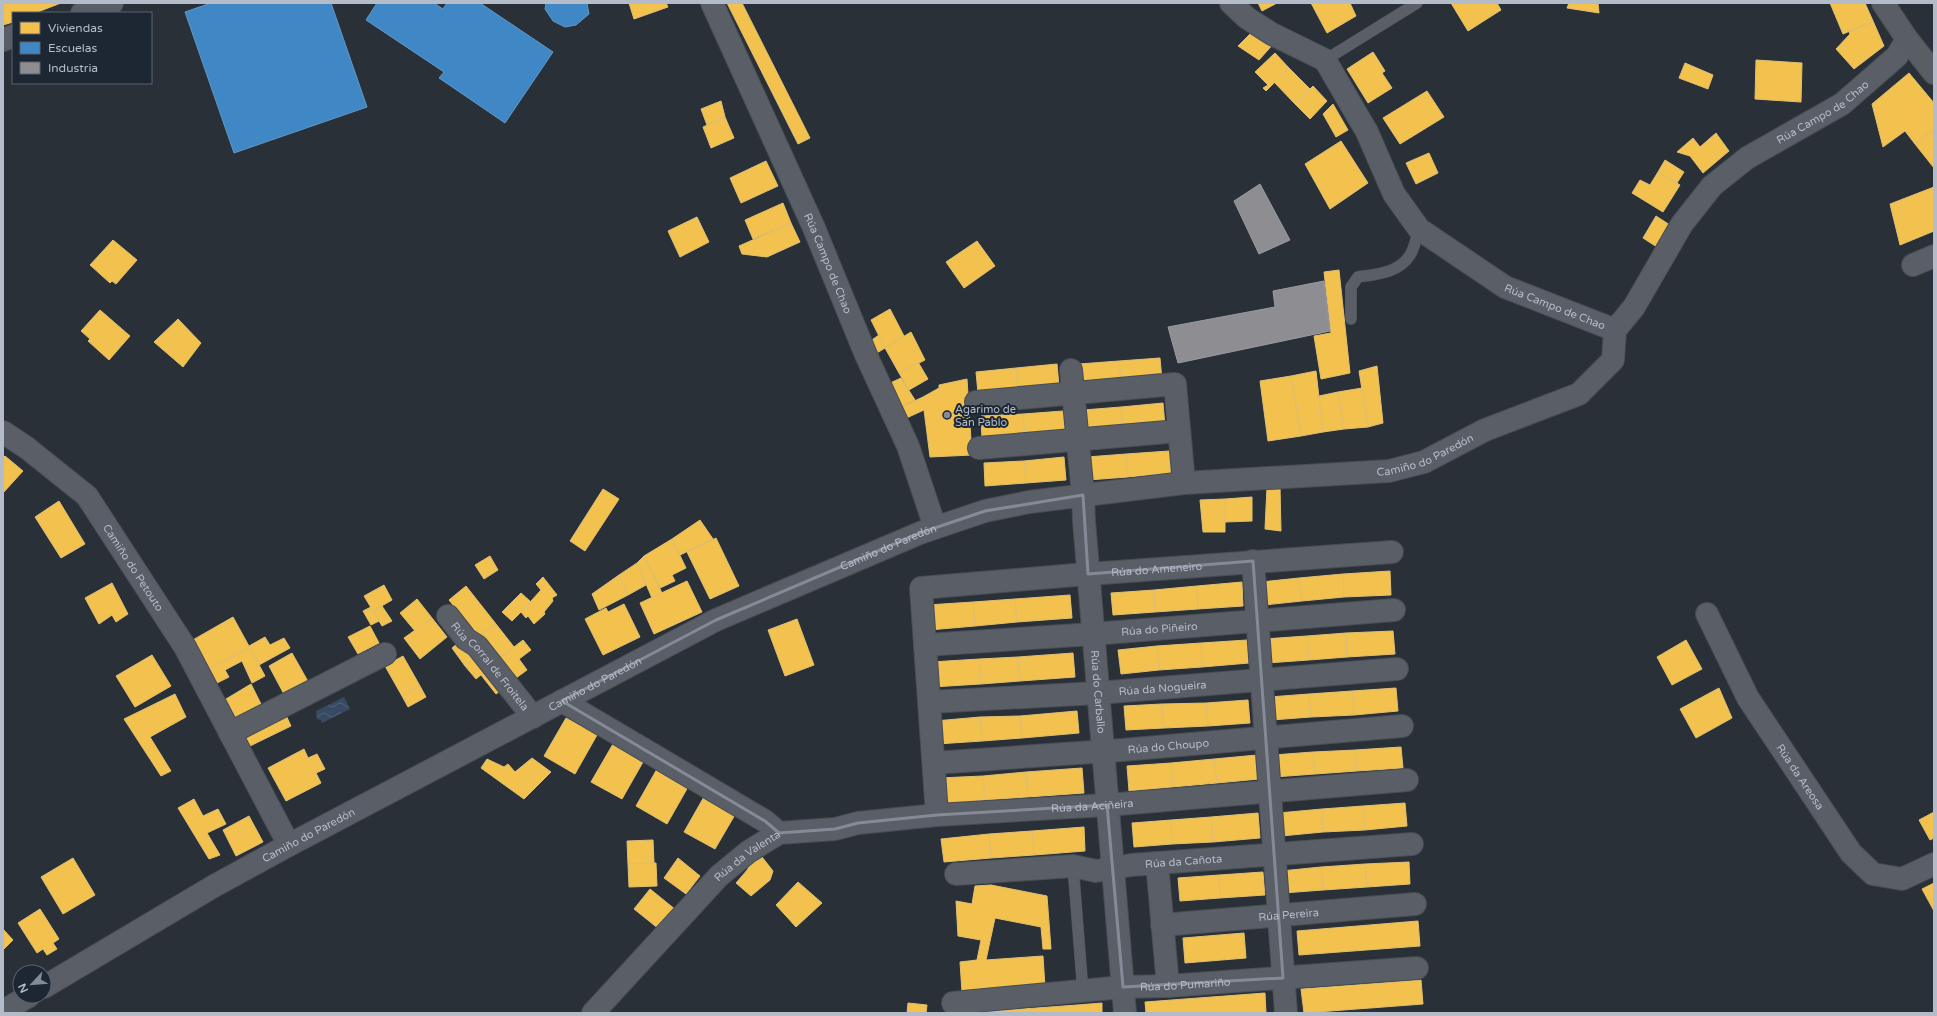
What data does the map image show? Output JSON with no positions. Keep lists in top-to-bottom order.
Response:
{
  "streets": {
    "street": [
      "Rúa Campo de Chao",
      "Camiño do Paredón",
      "Camiño do Petouto",
      "Rúa do Ameneiro",
      "Rúa do Piñeiro",
      "Rúa Corral de Froitela",
      "Rúa da Nogueira",
      "Rúa do Carballo",
      "Rúa do Choupo",
      "Rúa da Areosa",
      "Rúa da Aciñeira",
      "Rúa da Valenta",
      "Rúa da Cañota",
      "Rúa Pereira",
      "Rúa do Pumariño"
    ]
  },
  "crossings": [
    ["Rúa Campo de Chao", "Camiño do Paredón"],
    ["Camiño do Paredón", "Camiño do Petouto"],
    ["Camiño do Paredón", "Rúa Corral de Froitela"],
    ["Camiño do Paredón", "Rúa do Carballo"],
    ["Camiño do Paredón", "Rúa da Valenta"],
    ["Rúa do Ameneiro", "Rúa do Piñeiro"],
    ["Rúa do Ameneiro", "Rúa do Carballo"],
    ["Rúa do Piñeiro", "Rúa do Carballo"],
    ["Rúa da Nogueira", "Rúa do Carballo"],
    ["Rúa do Carballo", "Rúa do Choupo"],
    ["Rúa do Carballo", "Rúa da Aciñeira"],
    ["Rúa do Carballo", "Rúa da Cañota"],
    ["Rúa do Carballo", "Rúa do Pumariño"],
    ["Rúa da Aciñeira", "Rúa da Valenta"]
  ],
  "places": ["Agarimo de San Pablo"],
  "legend": ["Viviendas", "Escuelas", "Industria"],
  "north": "bottom left"
}
